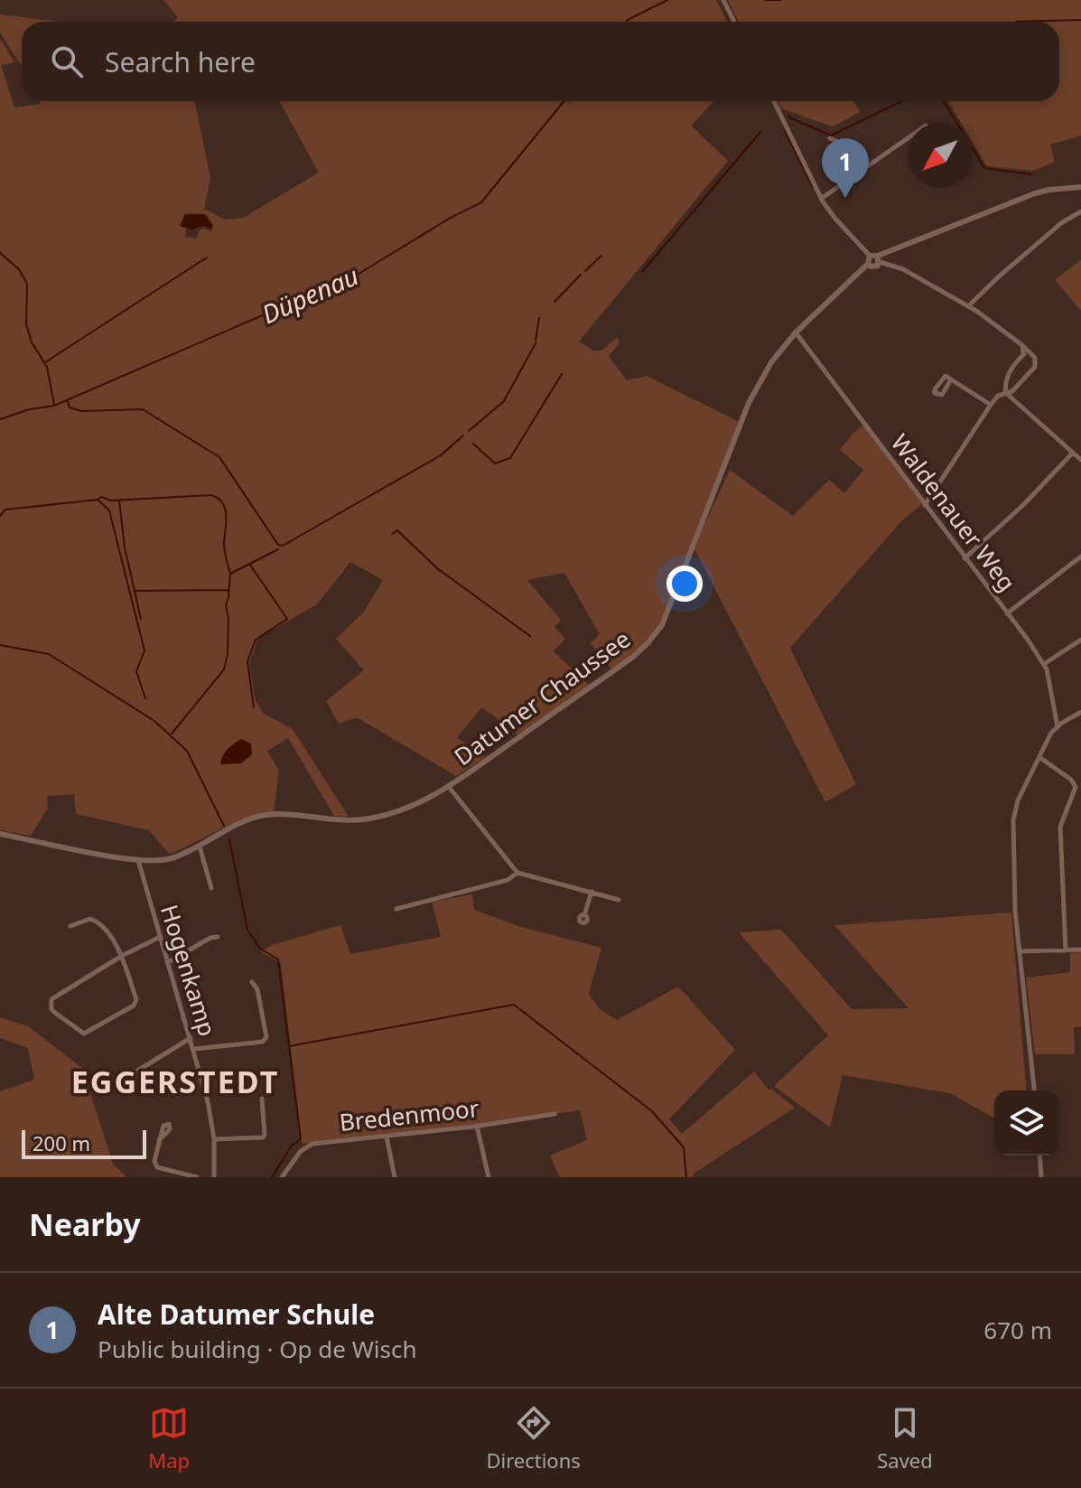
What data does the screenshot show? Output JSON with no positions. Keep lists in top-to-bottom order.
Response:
{
  "streets": {
    "street": [
      "Waldenauer Weg",
      "Datumer Chaussee",
      "Hogenkamp",
      "Bredenmoor"
    ]
  },
  "crossings": [
    ["Waldenauer Weg", "Datumer Chaussee"],
    ["Datumer Chaussee", "Hogenkamp"]
  ],
  "districts": ["EGGERSTEDT"],
  "water": ["Düpenau"],
  "scale_bar": "200 m",
  "north": "bottom left",
  "page": {
    "search": "Search here",
    "pins": "1",
    "scale": "200 m",
    "heading": "Nearby",
    "list": [
      {
        "mark": "1",
        "name": "Alte Datumer Schule",
        "note": "Public building · Op de Wisch",
        "value": "670 m"
      }
    ],
    "nav": ["Map", "Directions", "Saved"]
  }
}
